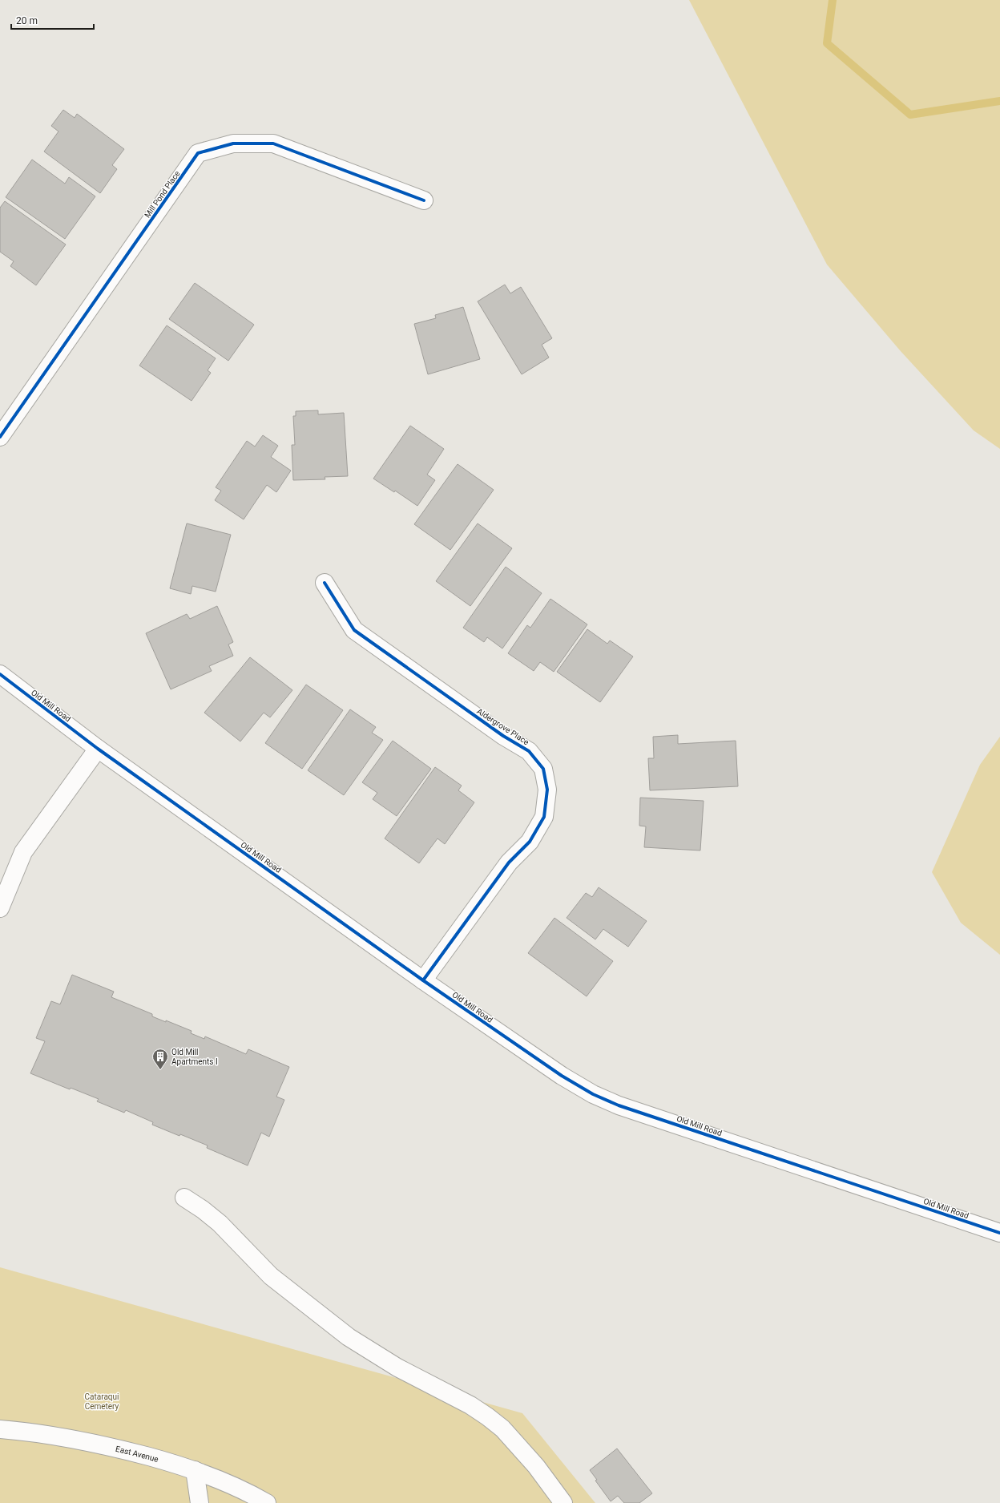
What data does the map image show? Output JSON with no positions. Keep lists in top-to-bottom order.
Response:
{
  "streets": {
    "street": [
      "Mill Pond Place",
      "Old Mill Road",
      "Aldergrove Place",
      "East Avenue"
    ]
  },
  "crossings": [
    ["Old Mill Road", "Aldergrove Place"]
  ],
  "parks": ["Cataraqui Cemetery"],
  "places": {
    "building": ["Old Mill Apartments I"]
  },
  "scale_bar": "20 m"
}
